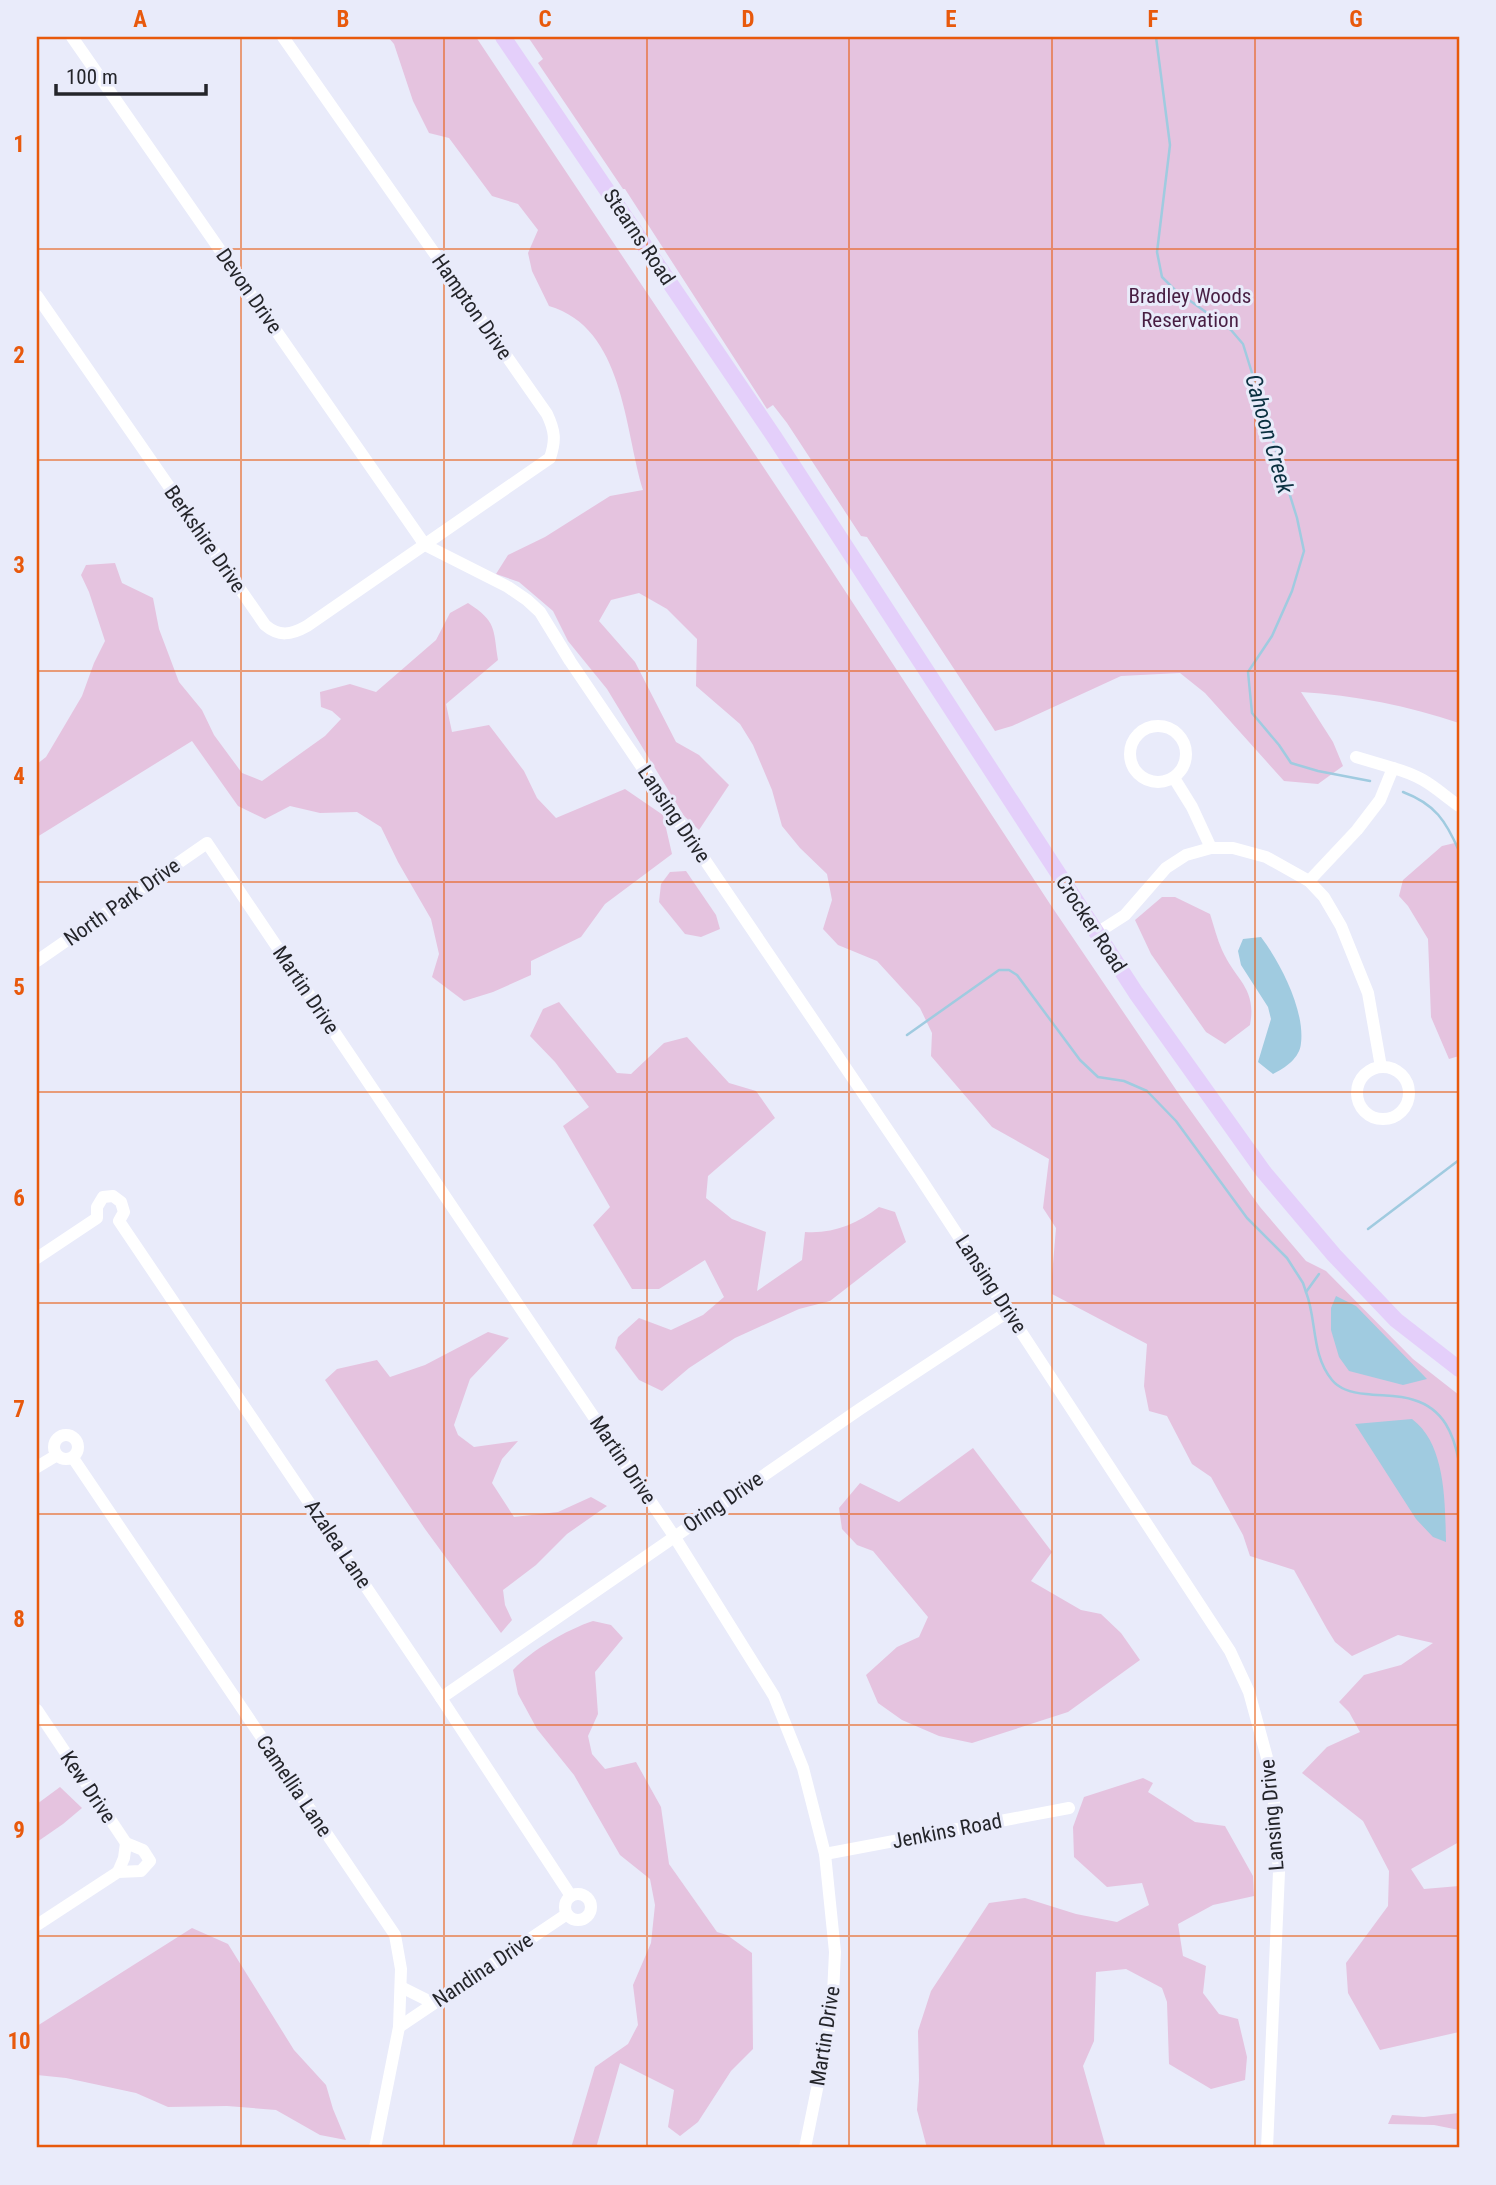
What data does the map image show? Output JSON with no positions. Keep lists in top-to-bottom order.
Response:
{
  "streets": {
    "main road": ["Stearns Road", "Crocker Road"],
    "street": [
      "Devon Drive",
      "Hampton Drive",
      "Berkshire Drive",
      "Lansing Drive",
      "North Park Drive",
      "Martin Drive",
      "Oring Drive",
      "Azalea Lane",
      "Camellia Lane",
      "Kew Drive",
      "Jenkins Road",
      "Nandina Drive"
    ]
  },
  "crossings": [
    ["Stearns Road", "Crocker Road"],
    ["Devon Drive", "Hampton Drive"],
    ["Devon Drive", "Berkshire Drive"],
    ["Devon Drive", "Lansing Drive"],
    ["Hampton Drive", "Berkshire Drive"],
    ["Hampton Drive", "Lansing Drive"],
    ["Berkshire Drive", "Lansing Drive"],
    ["Lansing Drive", "Oring Drive"],
    ["North Park Drive", "Martin Drive"],
    ["Martin Drive", "Oring Drive"],
    ["Martin Drive", "Jenkins Road"],
    ["Oring Drive", "Azalea Lane"],
    ["Azalea Lane", "Nandina Drive"],
    ["Camellia Lane", "Nandina Drive"]
  ],
  "water": ["Cahoon Creek"],
  "parks": ["Bradley Woods Reservation"],
  "scale_bar": "100 m",
  "grid": {
    "columns": [
      "A",
      "B",
      "C",
      "D",
      "E",
      "F",
      "G"
    ],
    "rows": [
      "1",
      "2",
      "3",
      "4",
      "5",
      "6",
      "7",
      "8",
      "9",
      "10"
    ]
  }
}
